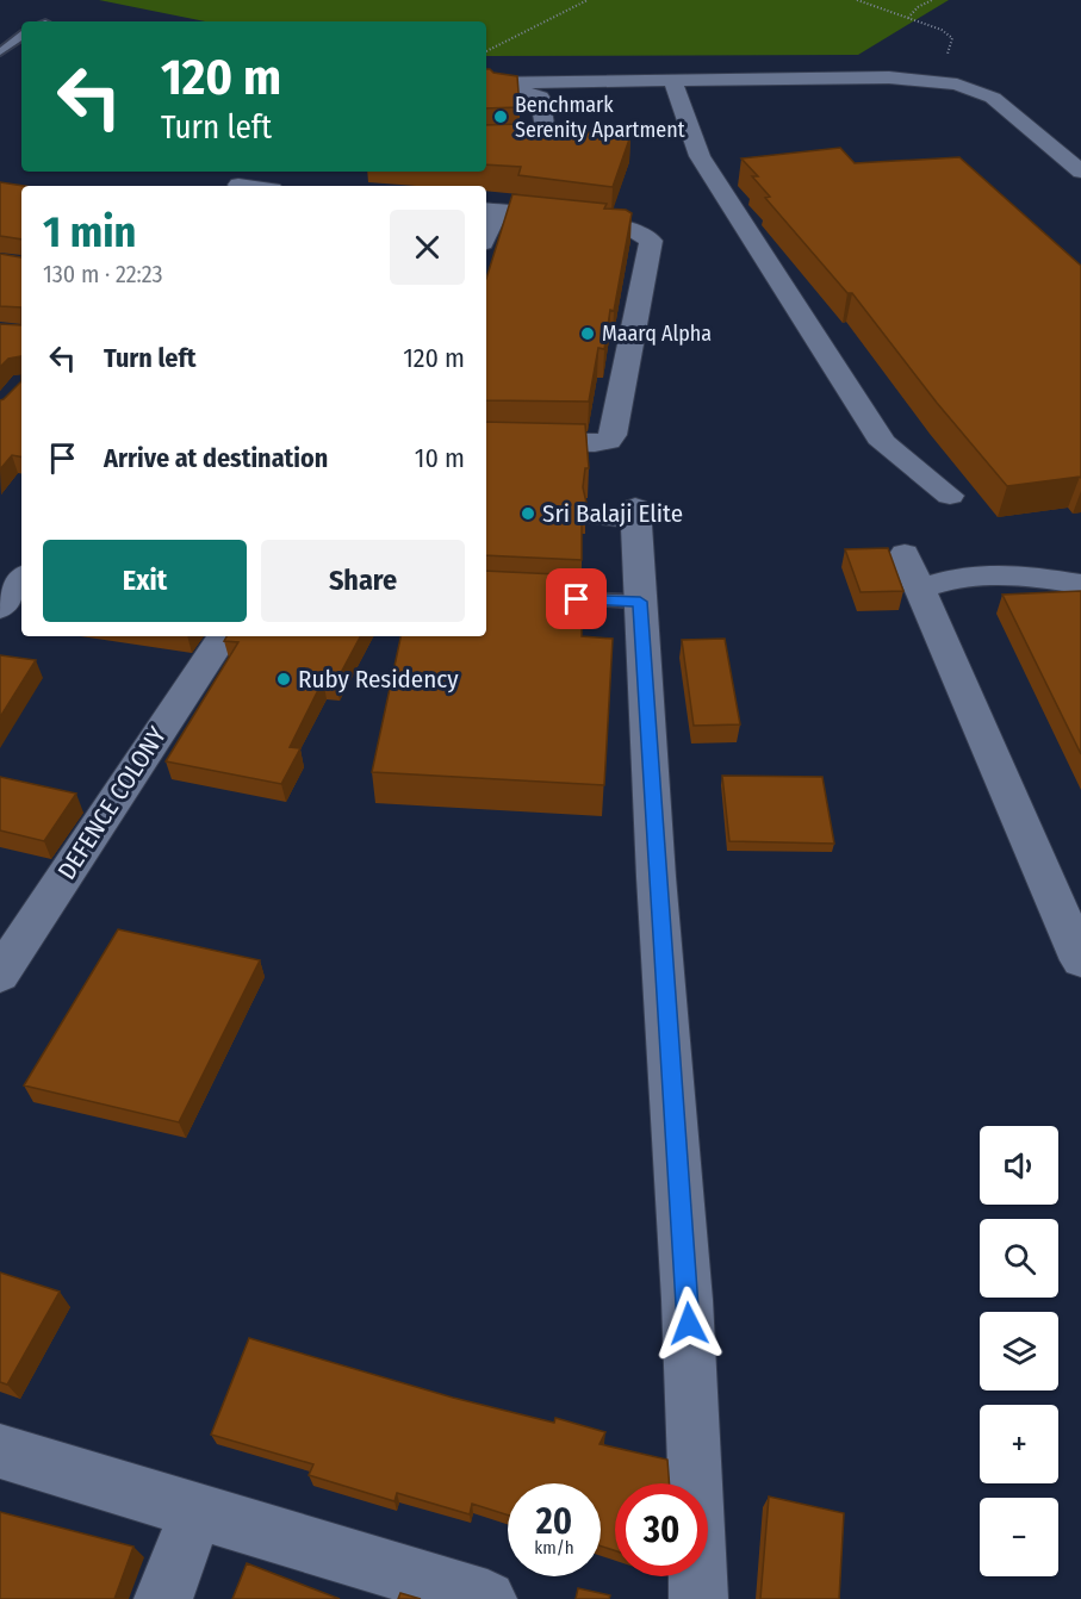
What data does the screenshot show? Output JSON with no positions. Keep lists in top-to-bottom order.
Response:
{
  "streets": {
    "street": ["DEFENCE COLONY"]
  },
  "places": [
    "Benchmark Serenity Apartment",
    "Maarq Alpha",
    "Sri Balaji Elite",
    "Ruby Residency"
  ],
  "page": {
    "turn": ["120 m", "Turn left"],
    "heading": ["1 min", "130 m · 22:23"],
    "list": [
      {
        "name": "Turn left",
        "value": "120 m"
      },
      {
        "name": "Arrive at destination",
        "value": "10 m"
      }
    ],
    "buttons": ["Exit", "Share"],
    "map_buttons": ["+", "−"],
    "speed": "20 km/h",
    "limit": "30"
  }
}
